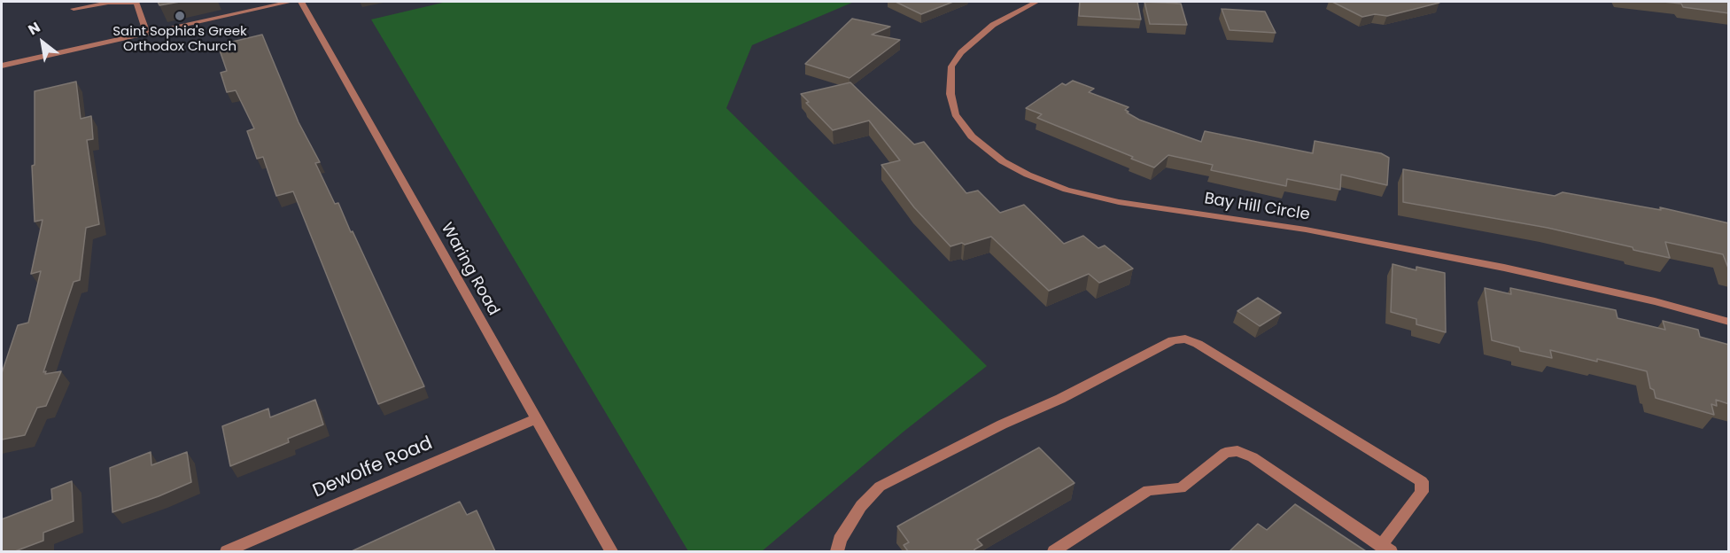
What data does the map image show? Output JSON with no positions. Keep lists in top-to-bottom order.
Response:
{
  "streets": {
    "street": ["Bay Hill Circle", "Waring Road", "Dewolfe Road"]
  },
  "crossings": [
    ["Waring Road", "Dewolfe Road"]
  ],
  "places": ["Saint Sophia's Greek Orthodox Church"],
  "north": "top left"
}
